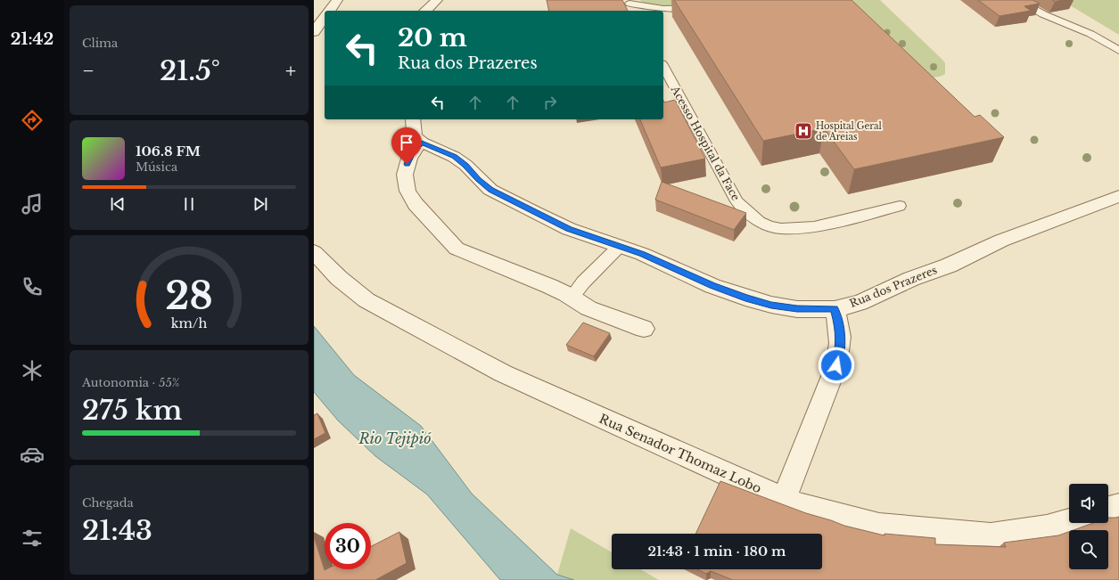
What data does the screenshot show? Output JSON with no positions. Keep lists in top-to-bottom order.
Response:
{
  "streets": {
    "street": ["Rua dos Prazeres", "Rua Senador Thomaz Lobo"],
    "lane": ["Acesso Hospital da Face"]
  },
  "water": ["Rio Tejipió"],
  "places": {
    "hospital": ["Hospital Geral de Areias"]
  },
  "page": {
    "tabs": "21:42",
    "tile": [
      "Clima",
      ["Autonomia · 55%", "275 km"],
      ["Chegada", "21:43"]
    ],
    "turn": ["20 m", "Rua dos Prazeres"],
    "heat": ["−", "21.5°", "+"],
    "song": ["106.8 FM", "Música"],
    "limit": "30",
    "trip": "21:43 · 1 min · 180 m",
    "gauge": ["28", "km/h"]
  }
}
